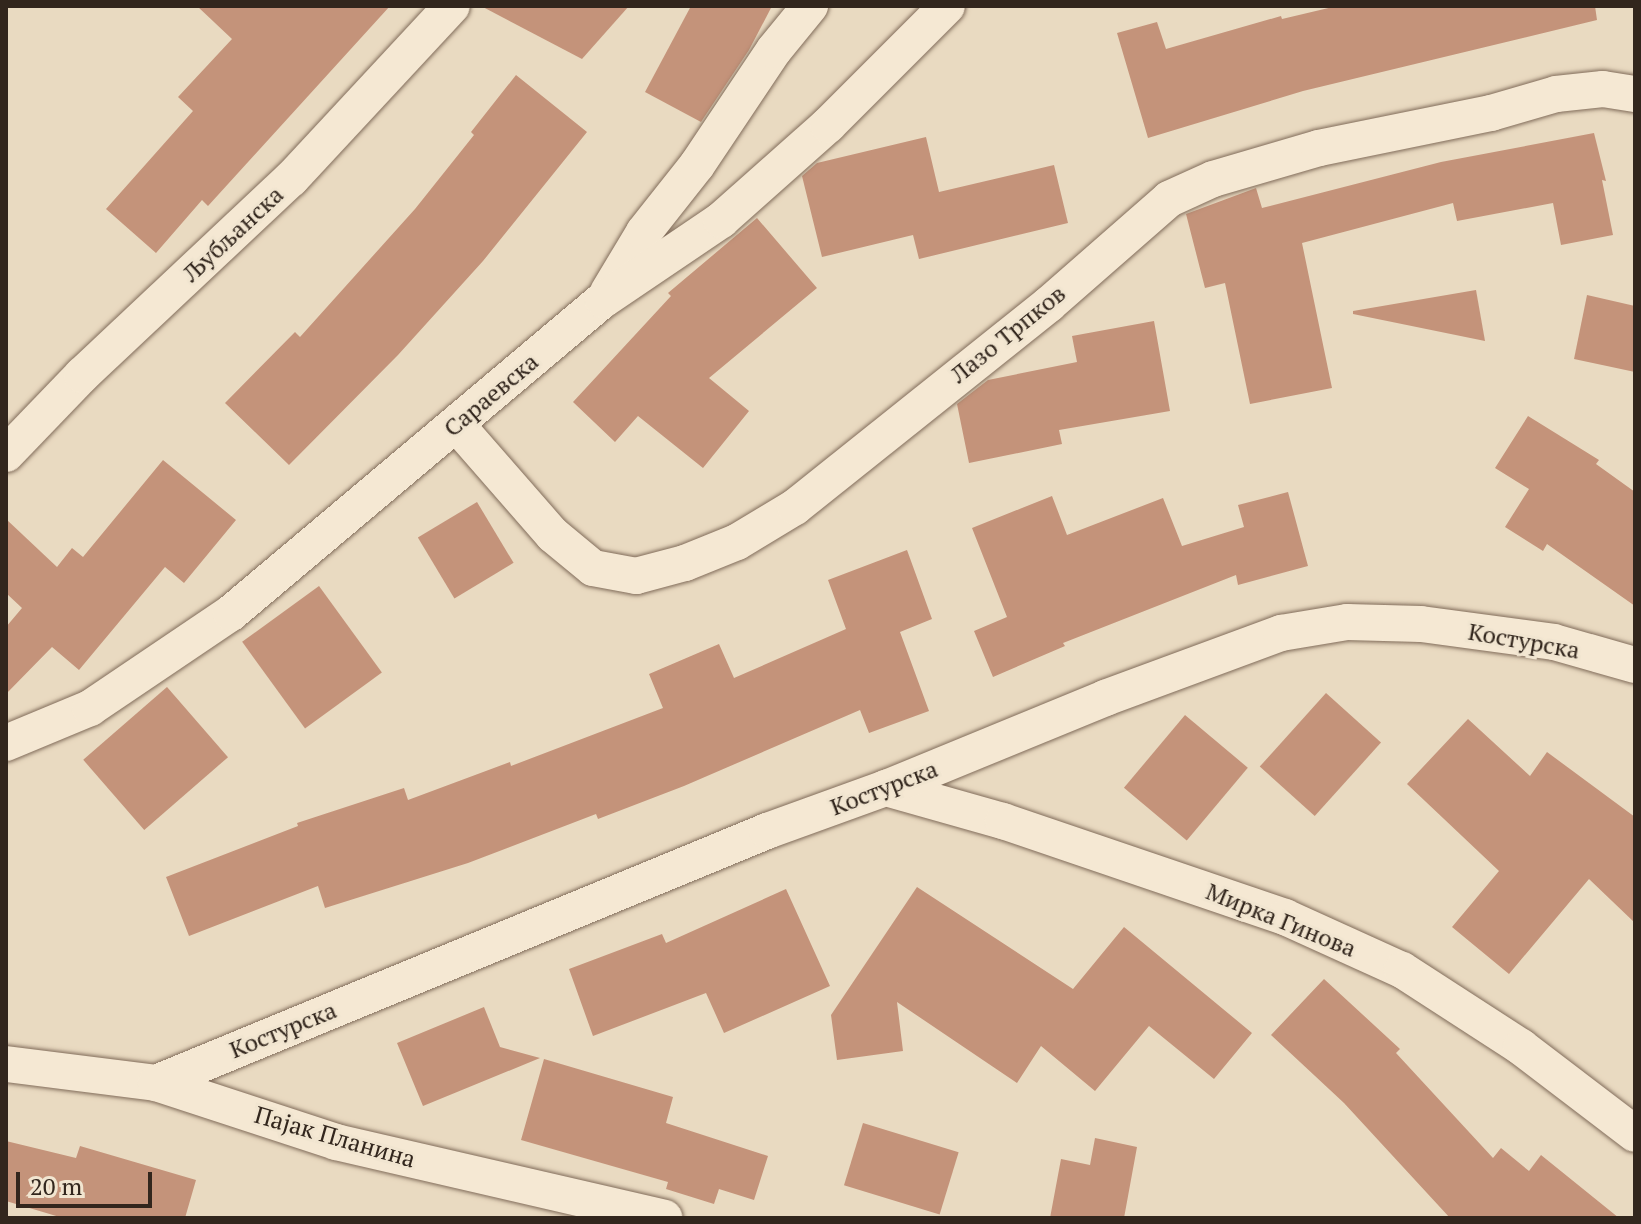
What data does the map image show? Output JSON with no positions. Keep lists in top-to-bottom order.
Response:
{
  "streets": {
    "street": [
      "Љубљанска",
      "Лазо Трпков",
      "Сараевска",
      "Костурска",
      "Мирка Гинова",
      "Пајак Планина"
    ]
  },
  "crossings": [
    ["Лазо Трпков", "Сараевска"],
    ["Костурска", "Мирка Гинова"],
    ["Костурска", "Пајак Планина"]
  ],
  "scale_bar": "20 m"
}
